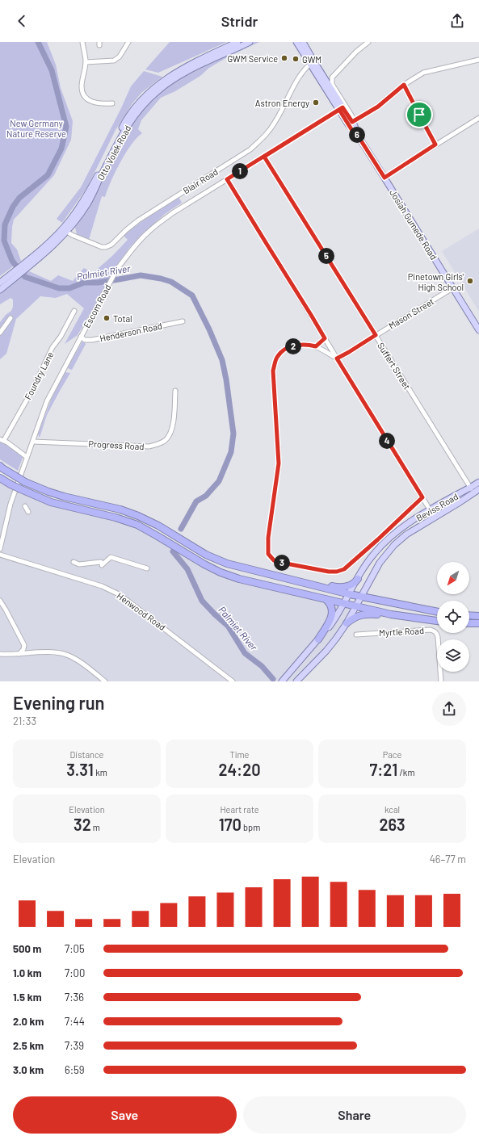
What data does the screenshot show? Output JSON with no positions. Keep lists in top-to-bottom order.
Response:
{
  "streets": {
    "main road": ["Otto Volek Road", "Josiah Gumede Road", "Beviss Road"],
    "street": [
      "Blair Road",
      "Escom Road",
      "Mason Street",
      "Henderson Road",
      "Suffert Street",
      "Foundry Lane",
      "Progress Road",
      "Henwood Road",
      "Myrtle Road"
    ]
  },
  "crossings": [
    ["Otto Volek Road", "Blair Road"],
    ["Blair Road", "Josiah Gumede Road"],
    ["Josiah Gumede Road", "Escom Road"],
    ["Josiah Gumede Road", "Mason Street"],
    ["Escom Road", "Henderson Road"],
    ["Escom Road", "Suffert Street"],
    ["Escom Road", "Progress Road"],
    ["Mason Street", "Suffert Street"],
    ["Suffert Street", "Beviss Road"]
  ],
  "water": ["Palmiet River"],
  "parks": ["New Germany Nature Reserve"],
  "places": [
    "GWM Service",
    "GWM",
    "Astron Energy",
    "Pinetown Girls' High School",
    "Total"
  ],
  "north": "bottom left",
  "page": {
    "header": "Stridr",
    "pins": [
      "6",
      "1",
      "5",
      "2",
      "4",
      "3"
    ],
    "heading": ["Evening run", "21:33"],
    "stats": [
      ["Distance", "3.31 km"],
      ["Time", "24:20"],
      ["Pace", "7:21 /km"],
      ["Elevation", "32 m"],
      ["Heart rate", "170 bpm"],
      ["kcal", "263"]
    ],
    "chart": ["Elevation", "46–77 m"],
    "list": [
      {
        "name": "500 m",
        "note": "7:05"
      },
      {
        "name": "1.0 km",
        "note": "7:00"
      },
      {
        "name": "1.5 km",
        "note": "7:36"
      },
      {
        "name": "2.0 km",
        "note": "7:44"
      },
      {
        "name": "2.5 km",
        "note": "7:39"
      },
      {
        "name": "3.0 km",
        "note": "6:59"
      }
    ],
    "buttons": ["Save", "Share"]
  }
}
